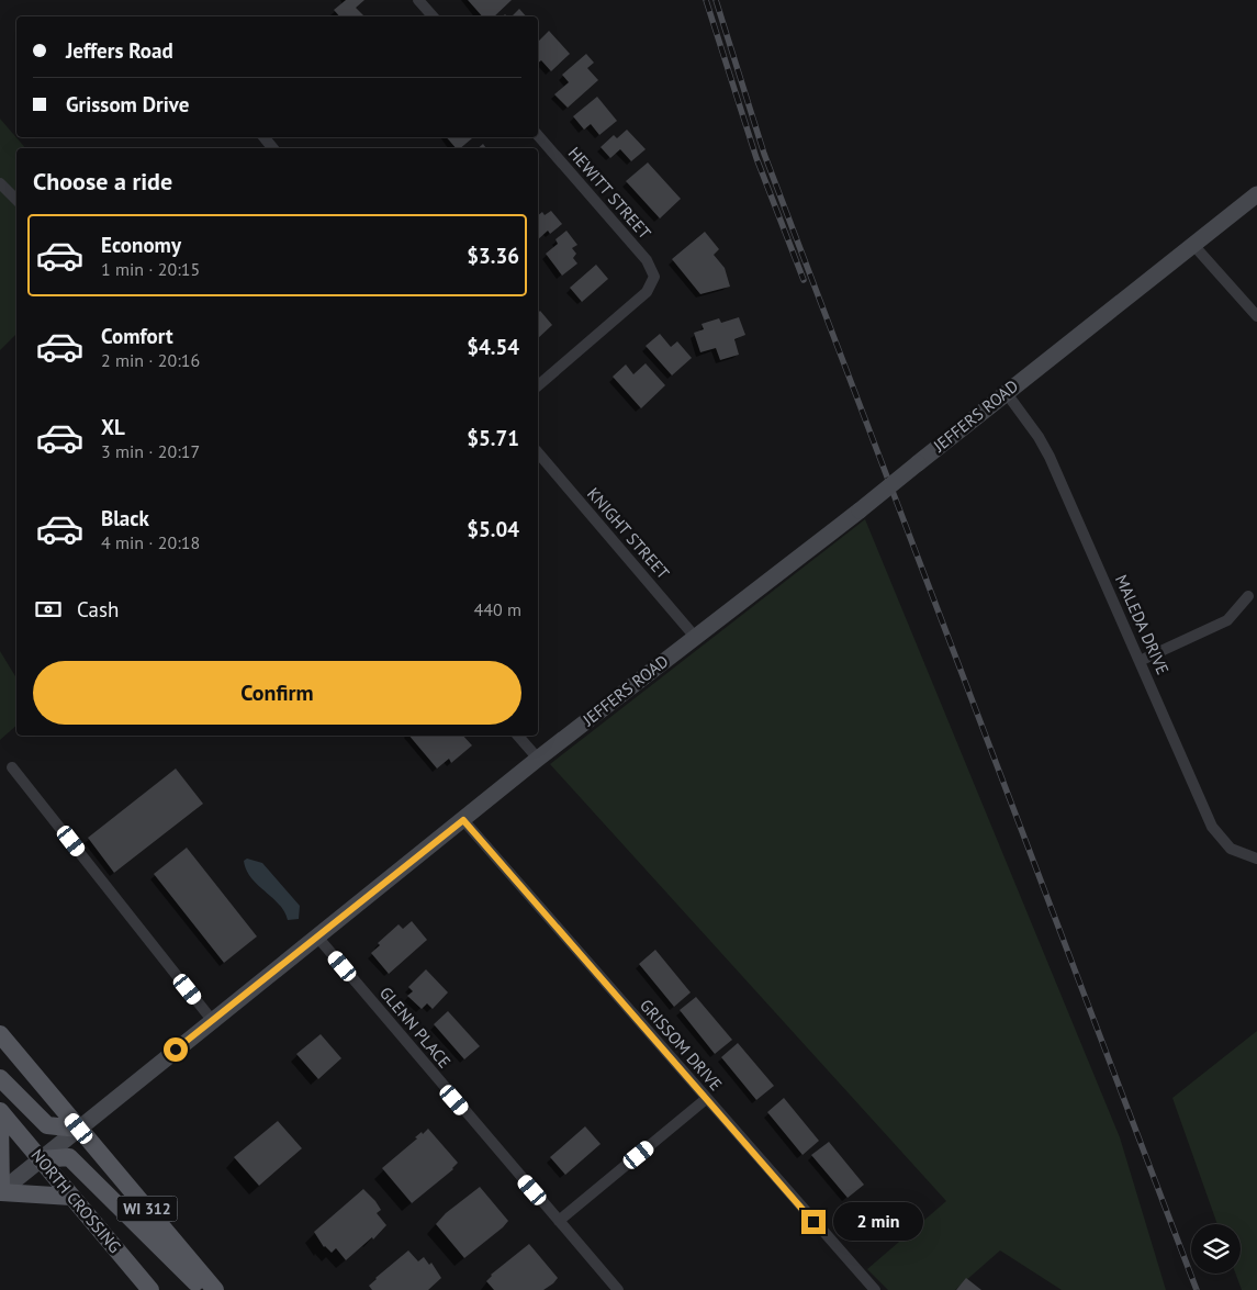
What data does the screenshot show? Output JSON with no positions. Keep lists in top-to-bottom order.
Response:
{
  "streets": {
    "main road": ["JEFFERS ROAD", "NORTH CROSSING", "WI 312"],
    "street": [
      "HEWITT STREET",
      "KNIGHT STREET",
      "MALEDA DRIVE",
      "GLENN PLACE",
      "GRISSOM DRIVE"
    ]
  },
  "crossings": [
    ["JEFFERS ROAD", "KNIGHT STREET"],
    ["JEFFERS ROAD", "MALEDA DRIVE"],
    ["JEFFERS ROAD", "GLENN PLACE"],
    ["JEFFERS ROAD", "GRISSOM DRIVE"],
    ["JEFFERS ROAD", "NORTH CROSSING"],
    ["JEFFERS ROAD", "WI 312"]
  ],
  "page": {
    "banner": ["Jeffers Road", "Grissom Drive"],
    "heading": "Choose a ride",
    "list": [
      {
        "name": "Economy",
        "note": "1 min · 20:15",
        "value": "$3.36"
      },
      {
        "name": "Comfort",
        "note": "2 min · 20:16",
        "value": "$4.54"
      },
      {
        "name": "XL",
        "note": "3 min · 20:17",
        "value": "$5.71"
      },
      {
        "name": "Black",
        "note": "4 min · 20:18",
        "value": "$5.04"
      }
    ],
    "pay": ["Cash", "440 m"],
    "buttons": "Confirm",
    "bubble": "2 min"
  }
}
